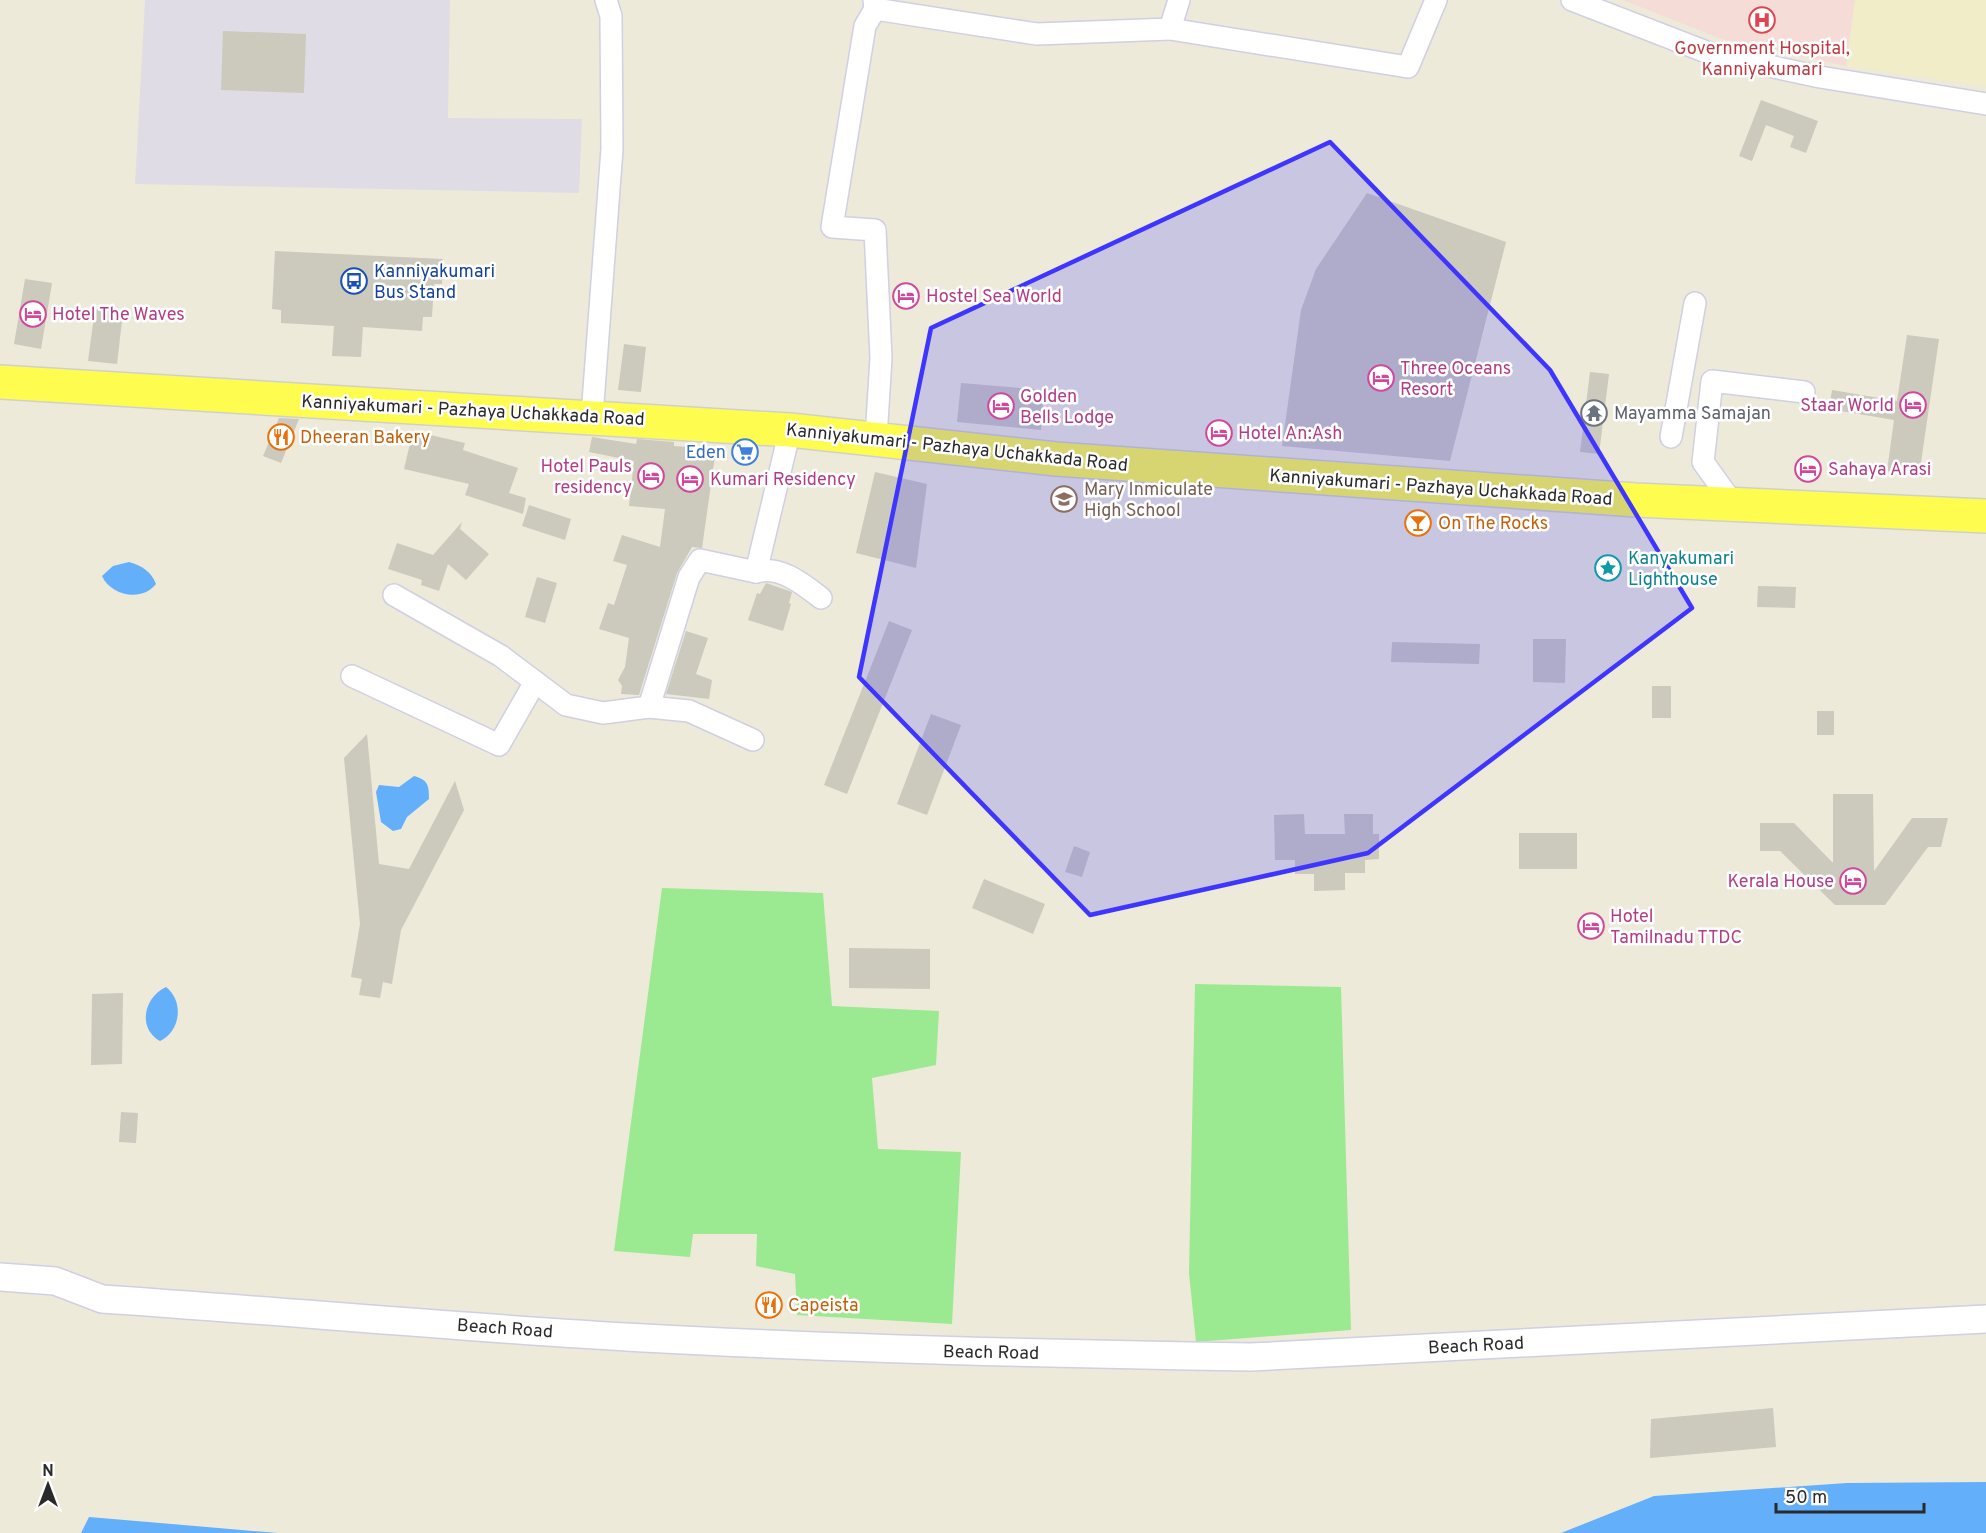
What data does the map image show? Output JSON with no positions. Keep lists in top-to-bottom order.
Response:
{
  "streets": {
    "main road": ["Kanniyakumari - Pazhaya Uchakkada Road"],
    "street": ["Beach Road"]
  },
  "places": {
    "hospital": ["Government Hospital, Kanniyakumari"],
    "bus stop": ["Kanniyakumari Bus Stand"],
    "hotel": [
      "Hostel Sea World",
      "Hotel The Waves",
      "Three Oceans Resort",
      "Staar World",
      "Golden Bells Lodge",
      "Hotel An:Ash",
      "Sahaya Arasi",
      "Hotel Pauls residency",
      "Kumari Residency",
      "Kerala House",
      "Hotel Tamilnadu TTDC"
    ],
    "temple": ["Mayamma Samajan"],
    "restaurant": ["Dheeran Bakery", "Capeista"],
    "supermarket": ["Eden"],
    "school or university": ["Mary Inmiculate High School"],
    "bar": ["On The Rocks"],
    "place": ["Kanyakumari Lighthouse"]
  },
  "scale_bar": "50 m",
  "north": "top"
}
